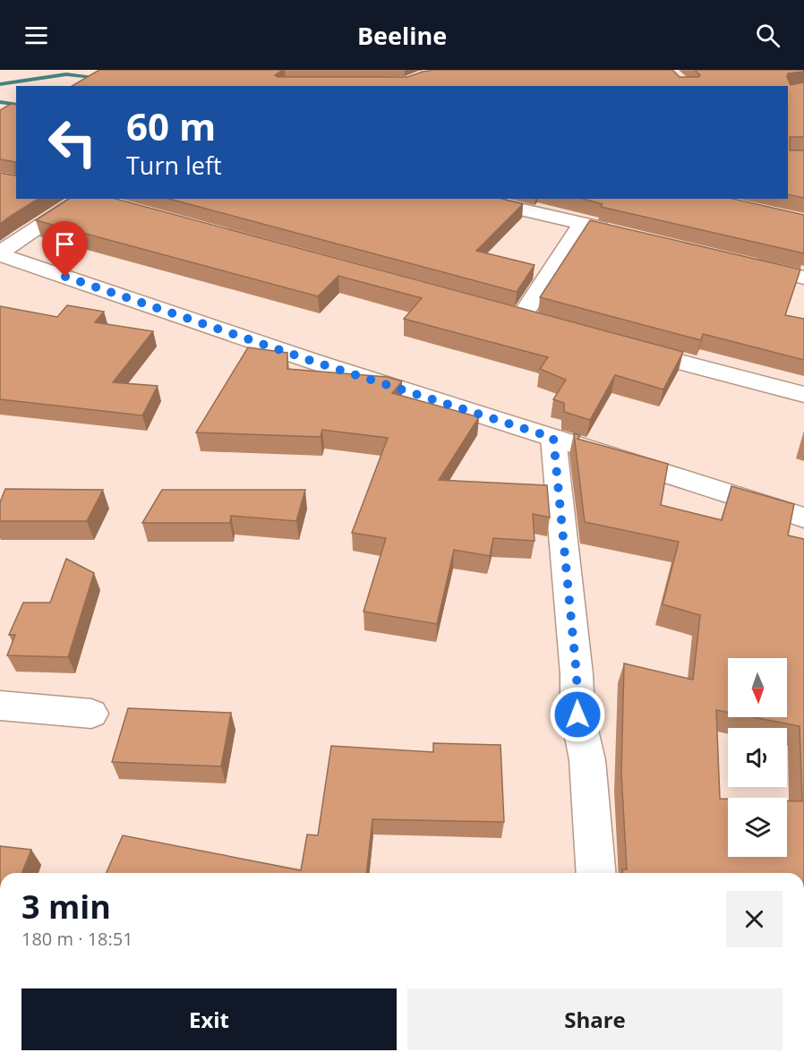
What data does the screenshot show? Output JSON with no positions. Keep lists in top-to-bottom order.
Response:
{
  "north": "bottom",
  "page": {
    "header": "Beeline",
    "turn": ["60 m", "Turn left"],
    "heading": ["3 min", "180 m · 18:51"],
    "buttons": ["Exit", "Share"]
  }
}
